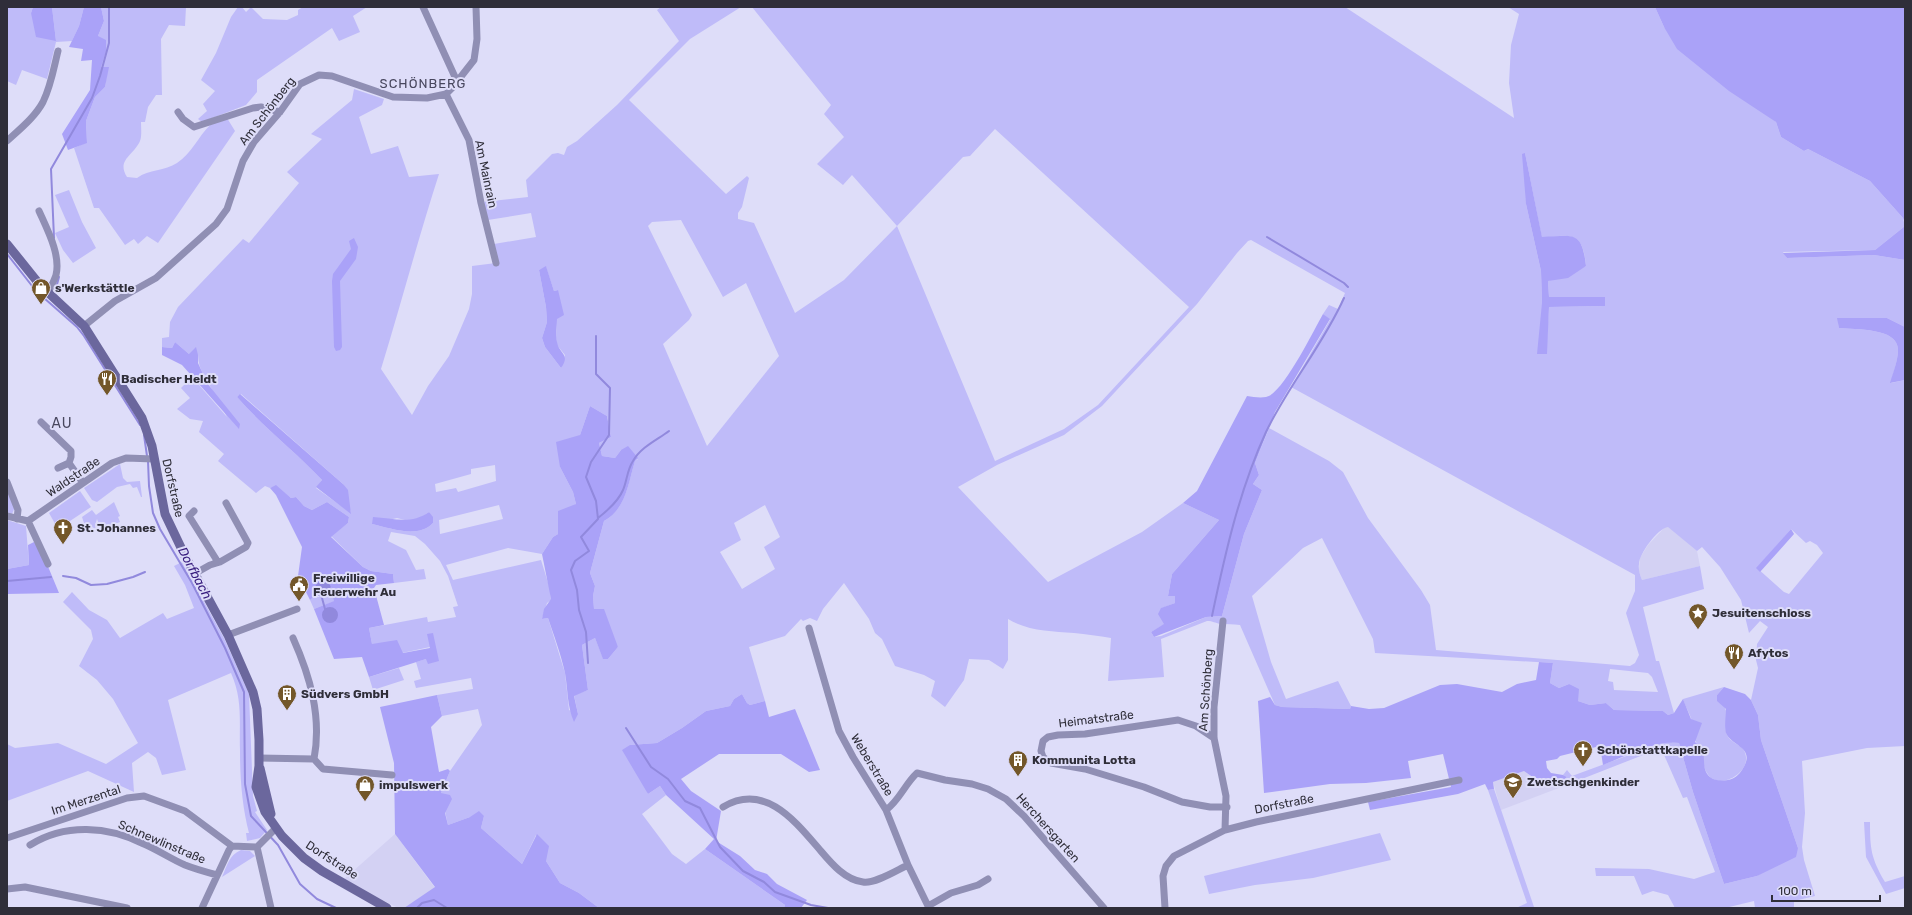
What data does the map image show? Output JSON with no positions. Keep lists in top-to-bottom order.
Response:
{
  "streets": {
    "main road": ["Dorfstraße"],
    "street": [
      "Am Schönberg",
      "Am Mainrain",
      "Waldstraße",
      "Heimatstraße",
      "Weberstraße",
      "Im Merzental",
      "Herchersgarten",
      "Schnewlinstraße"
    ]
  },
  "crossings": [
    ["Am Schönberg", "Am Mainrain"],
    ["Am Schönberg", "Dorfstraße"],
    ["Am Schönberg", "Heimatstraße"],
    ["Waldstraße", "Dorfstraße"],
    ["Weberstraße", "Herchersgarten"]
  ],
  "districts": ["SCHÖNBERG", "AU"],
  "water": ["Dorfbach"],
  "places": {
    "shop": ["s'Werkstättle", "impulswerk"],
    "restaurant": ["Badischer Heldt", "Afytos"],
    "church": ["St. Johannes", "Schönstattkapelle"],
    "public building": ["Freiwillige Feuerwehr Au"],
    "place": ["Jesuitenschloss"],
    "building": ["Südvers GmbH", "Kommunita Lotta"],
    "school or university": ["Zwetschgenkinder"]
  },
  "scale_bar": "100 m"
}
